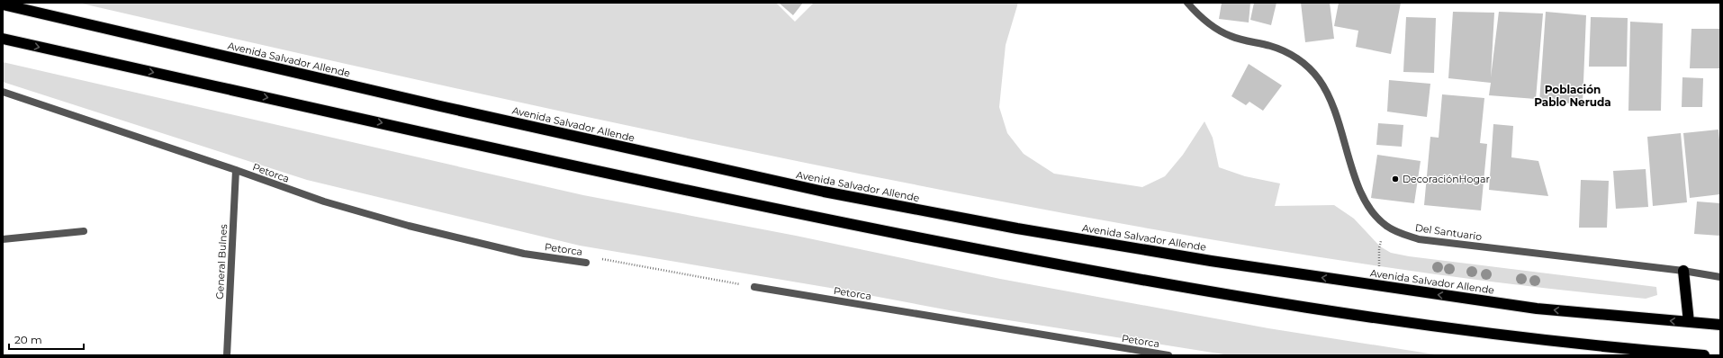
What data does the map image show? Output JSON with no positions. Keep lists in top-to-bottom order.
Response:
{
  "streets": {
    "highway": ["Avenida Salvador Allende"],
    "street": ["Petorca", "Del Santuario", "General Bulnes"]
  },
  "crossings": [
    ["Petorca", "General Bulnes"]
  ],
  "districts": ["Población Pablo Neruda"],
  "places": ["DecoraciónHogar"],
  "scale_bar": "20 m"
}
